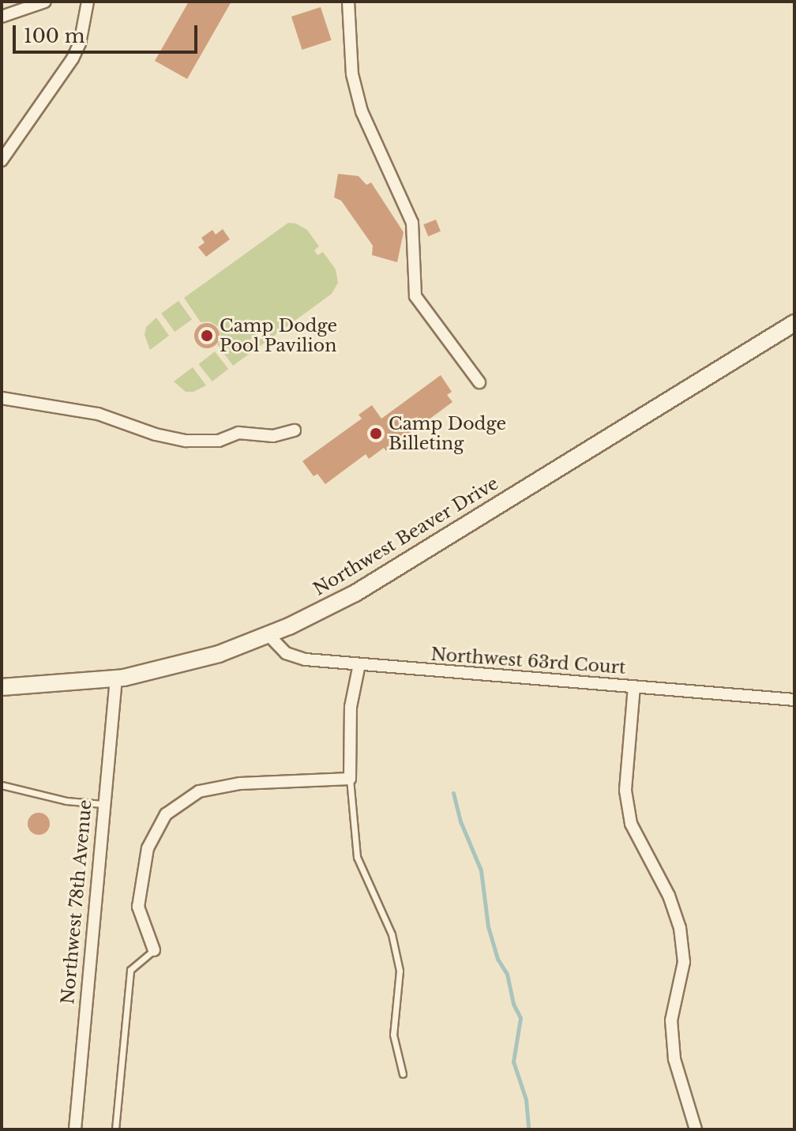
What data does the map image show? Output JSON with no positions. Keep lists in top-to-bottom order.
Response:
{
  "streets": {
    "main road": ["Northwest Beaver Drive"],
    "street": ["Northwest 63rd Court", "Northwest 78th Avenue"]
  },
  "crossings": [
    ["Northwest Beaver Drive", "Northwest 63rd Court"],
    ["Northwest Beaver Drive", "Northwest 78th Avenue"]
  ],
  "places": ["Camp Dodge Pool Pavilion", "Camp Dodge Billeting"],
  "scale_bar": "100 m"
}
